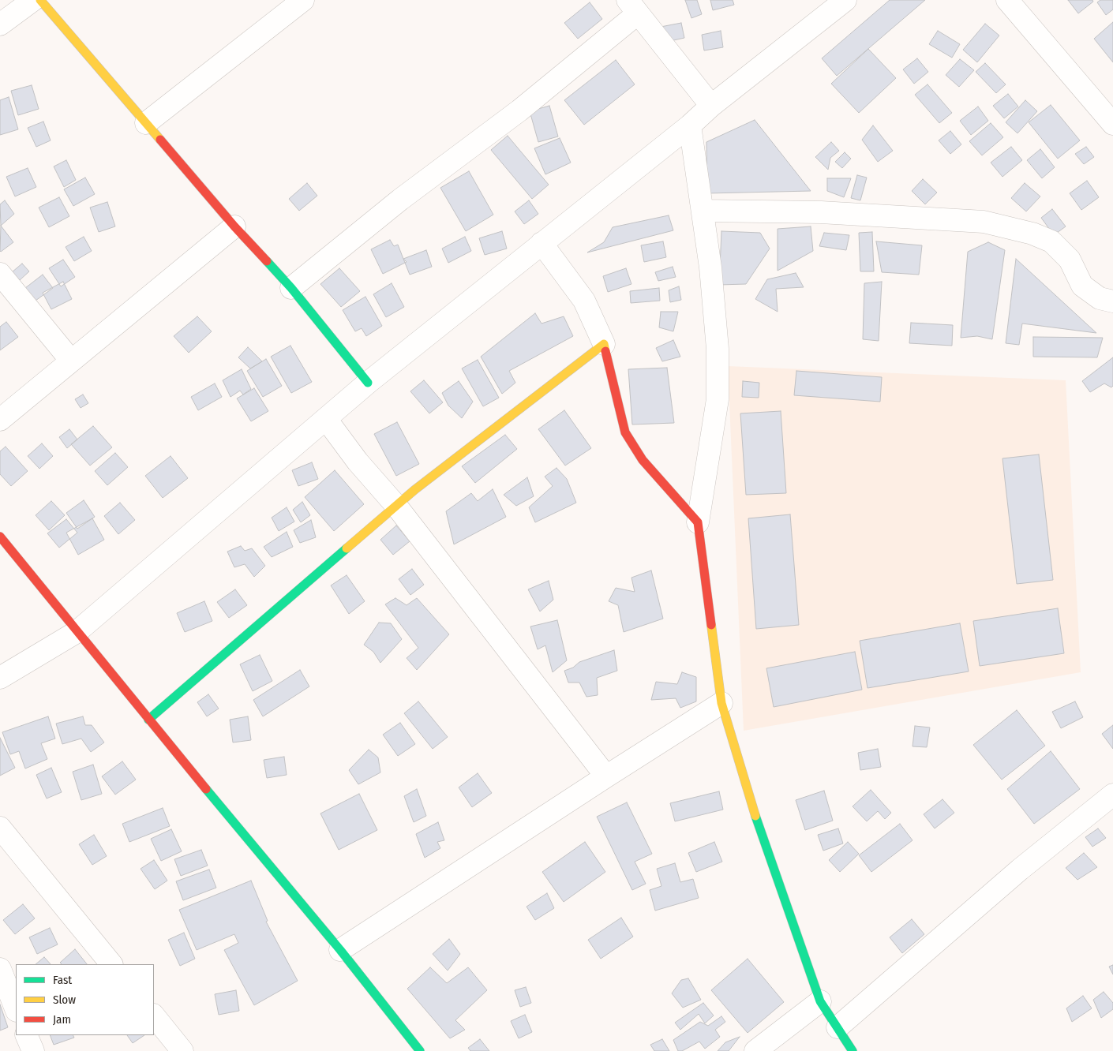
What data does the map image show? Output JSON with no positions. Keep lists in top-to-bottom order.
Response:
{
  "legend": ["Fast", "Slow", "Jam"]
}
